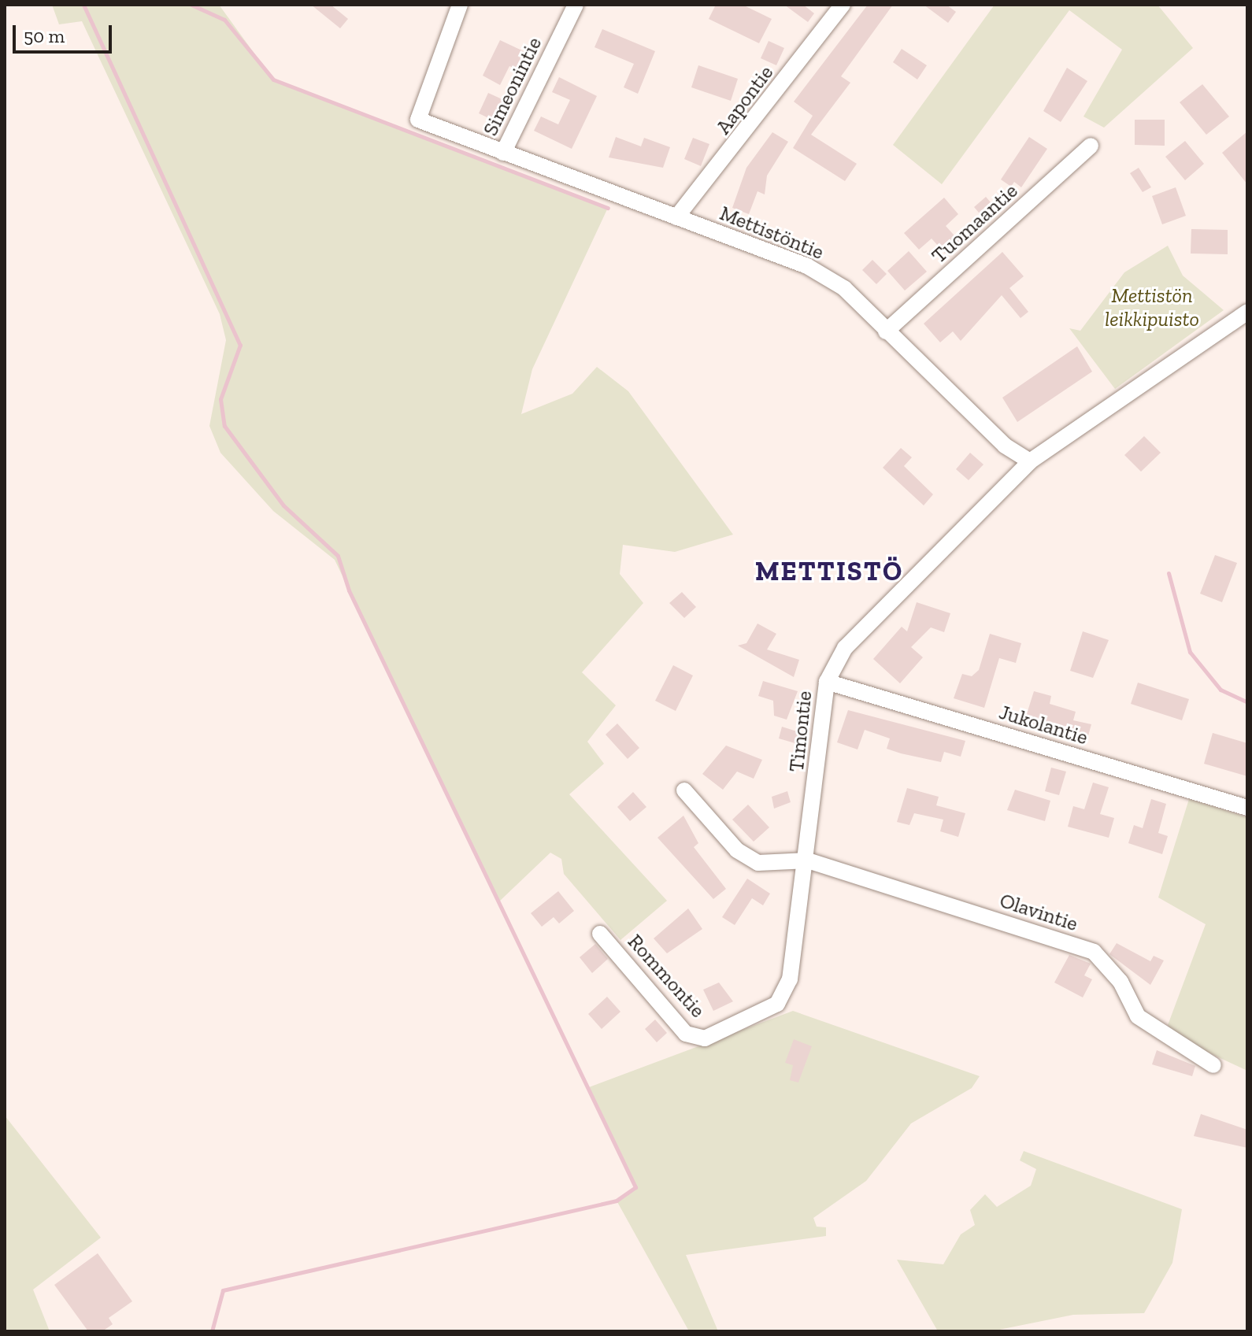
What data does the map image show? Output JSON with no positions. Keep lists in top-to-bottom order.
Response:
{
  "streets": {
    "street": [
      "Simeonintie",
      "Aapontie",
      "Tuomaantie",
      "Mettistöntie",
      "Jukolantie",
      "Timontie",
      "Olavintie",
      "Rommontie"
    ]
  },
  "crossings": [
    ["Simeonintie", "Mettistöntie"],
    ["Aapontie", "Mettistöntie"],
    ["Tuomaantie", "Mettistöntie"],
    ["Mettistöntie", "Timontie"],
    ["Jukolantie", "Timontie"],
    ["Timontie", "Olavintie"],
    ["Timontie", "Rommontie"],
    ["Olavintie", "Rommontie"]
  ],
  "districts": ["METTISTÖ"],
  "parks": ["Mettistön leikkipuisto"],
  "scale_bar": "50 m"
}
